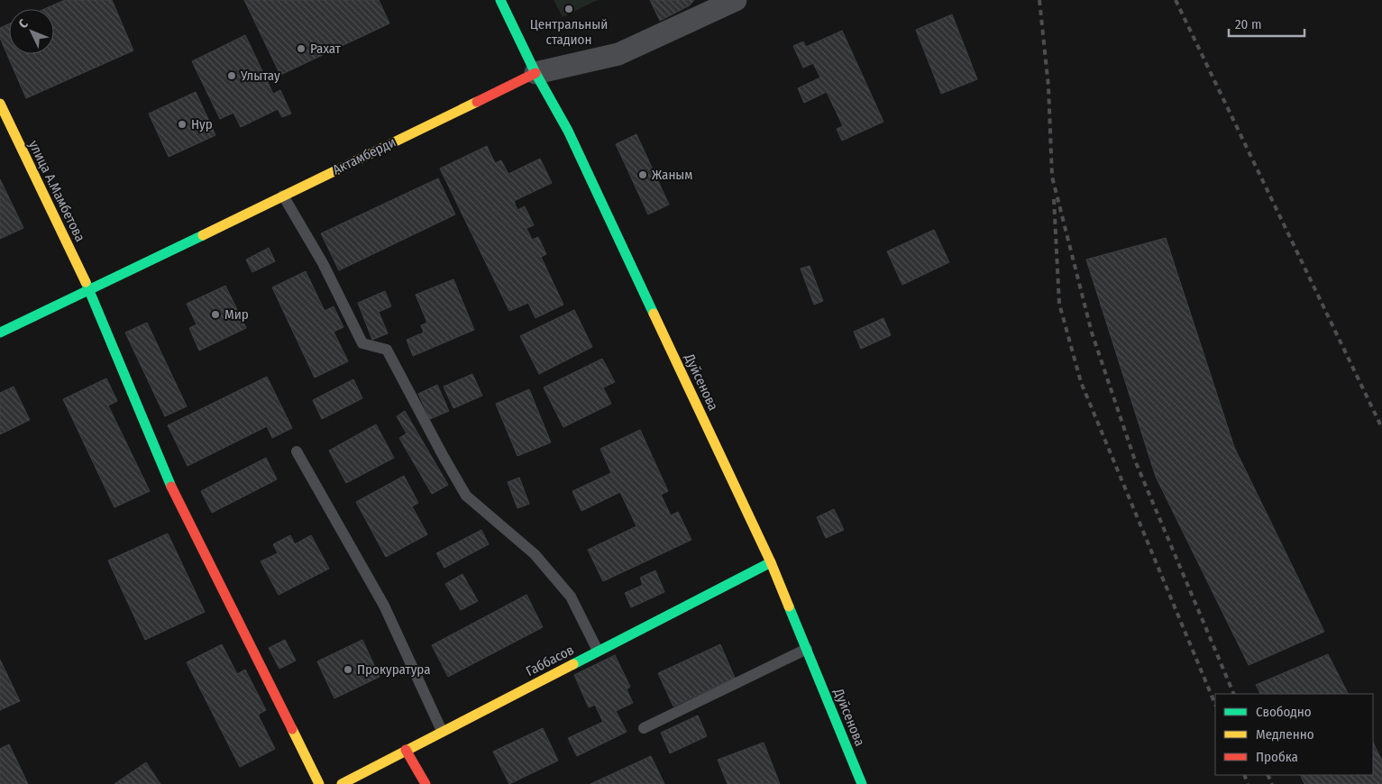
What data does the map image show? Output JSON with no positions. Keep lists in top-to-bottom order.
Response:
{
  "streets": {
    "main road": [
      "Актамберди",
      "улица А.Мамбетова",
      "Дуйсенова",
      "Габбасов"
    ]
  },
  "crossings": [
    ["Актамберди", "улица А.Мамбетова"],
    ["Актамберди", "Дуйсенова"],
    ["Дуйсенова", "Габбасов"]
  ],
  "places": [
    "Центральный стадион",
    "Рахат",
    "Улытау",
    "Нур",
    "Жаным",
    "Мир",
    "Прокуратура"
  ],
  "legend": ["Свободно", "Медленно", "Пробка"],
  "scale_bar": "20 m",
  "north": "top left"
}
